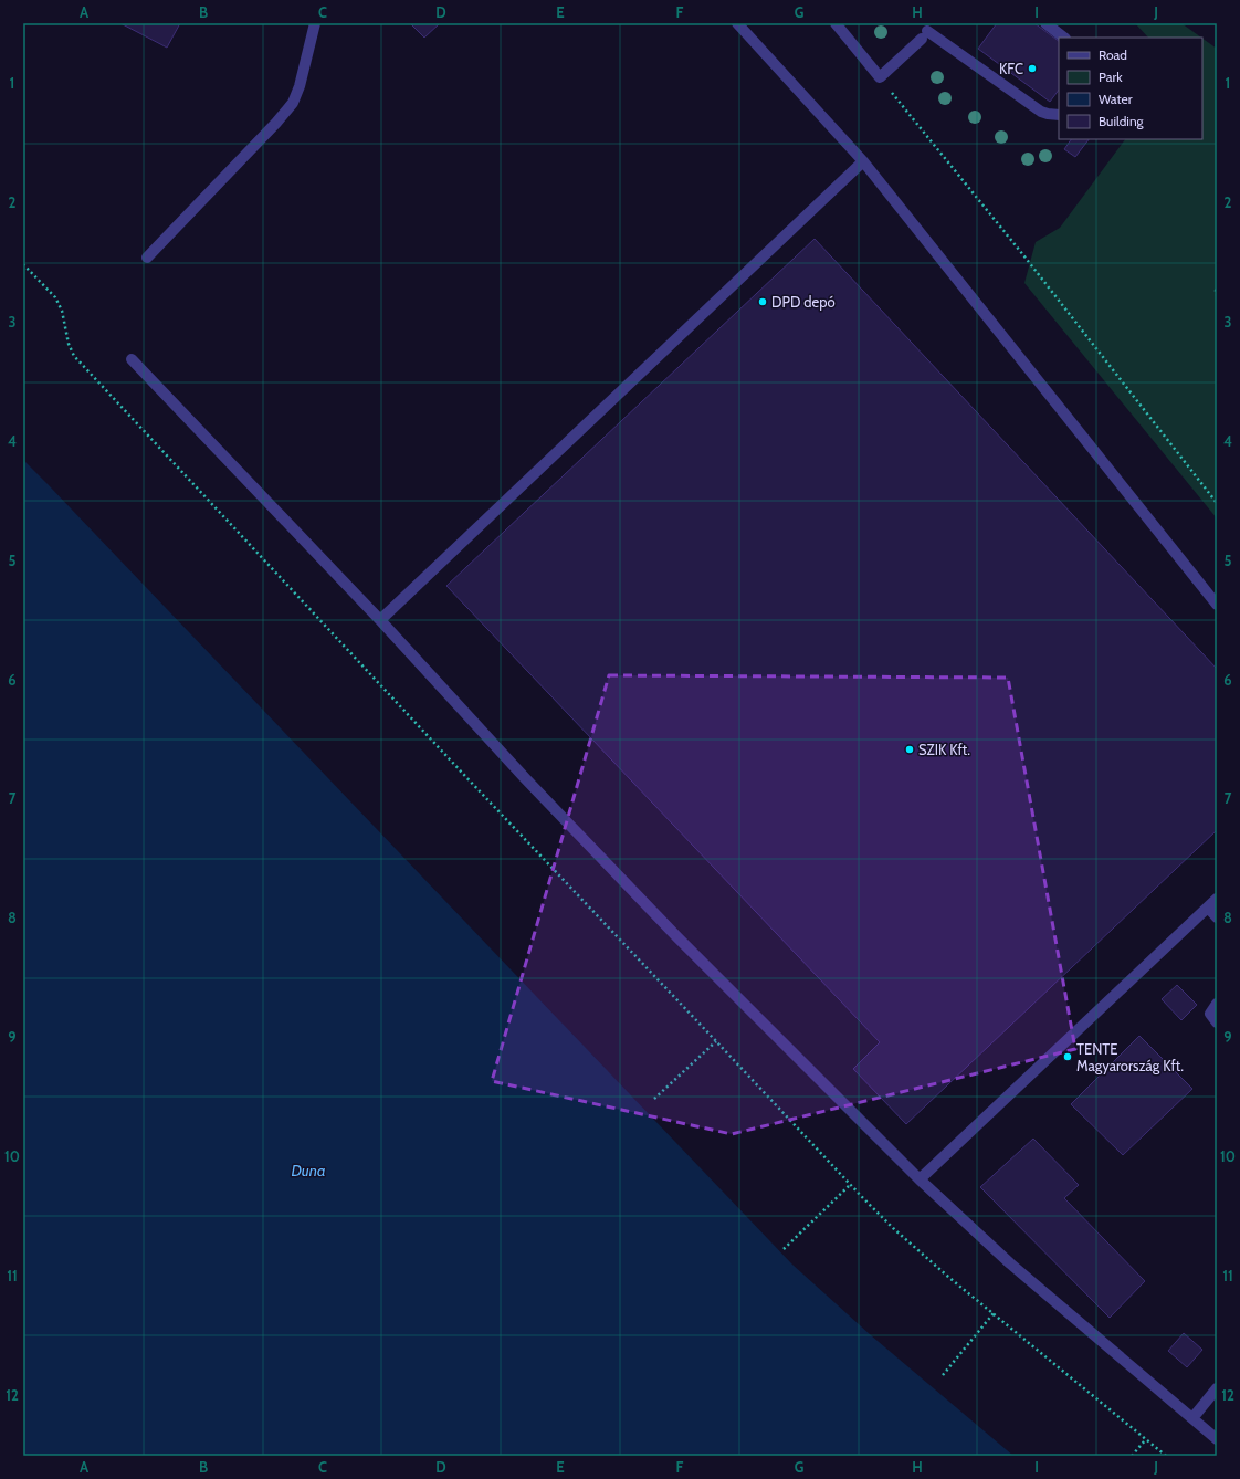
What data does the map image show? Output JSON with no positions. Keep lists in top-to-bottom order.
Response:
{
  "water": ["Duna"],
  "places": [
    "KFC",
    "DPD depó",
    "SZIK Kft.",
    "TENTE Magyarország Kft."
  ],
  "legend": [
    "Road",
    "Park",
    "Water",
    "Building"
  ],
  "grid": {
    "columns": [
      "A",
      "B",
      "C",
      "D",
      "E",
      "F",
      "G",
      "H",
      "I",
      "J"
    ],
    "rows": [
      "1",
      "2",
      "3",
      "4",
      "5",
      "6",
      "7",
      "8",
      "9",
      "10",
      "11",
      "12"
    ]
  }
}
